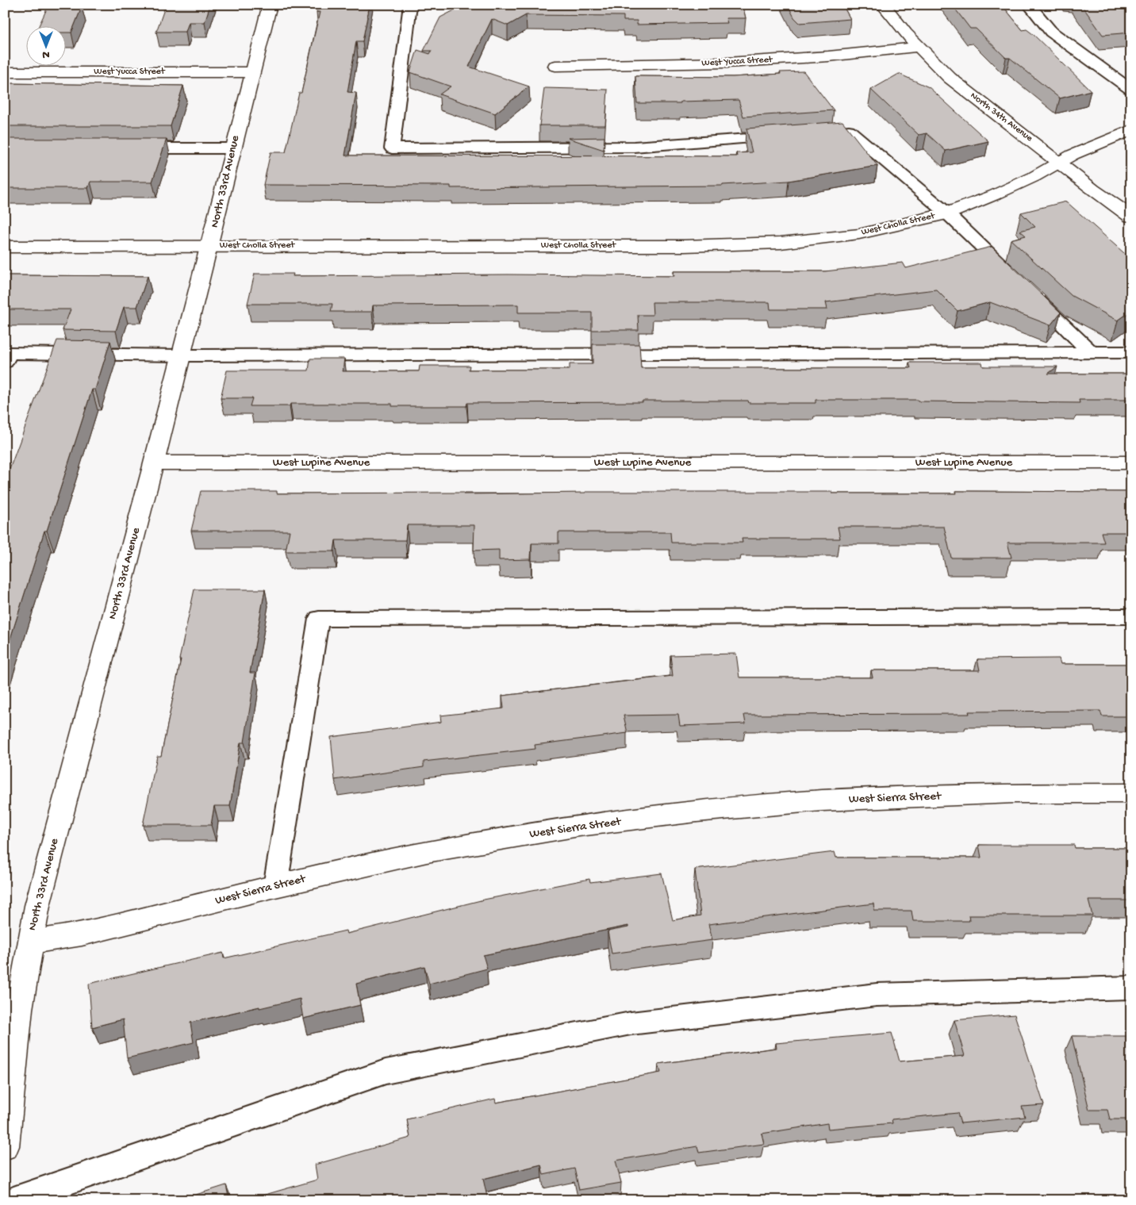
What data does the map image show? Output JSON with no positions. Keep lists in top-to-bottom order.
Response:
{
  "streets": {
    "street": [
      "West Yucca Street",
      "North 34th Avenue",
      "North 33rd Avenue",
      "West Cholla Street",
      "West Lupine Avenue",
      "West Sierra Street"
    ]
  },
  "crossings": [
    ["West Yucca Street", "North 34th Avenue"],
    ["West Yucca Street", "North 33rd Avenue"],
    ["North 34th Avenue", "West Cholla Street"],
    ["North 33rd Avenue", "West Cholla Street"],
    ["North 33rd Avenue", "West Lupine Avenue"],
    ["North 33rd Avenue", "West Sierra Street"]
  ],
  "north": "bottom"
}
